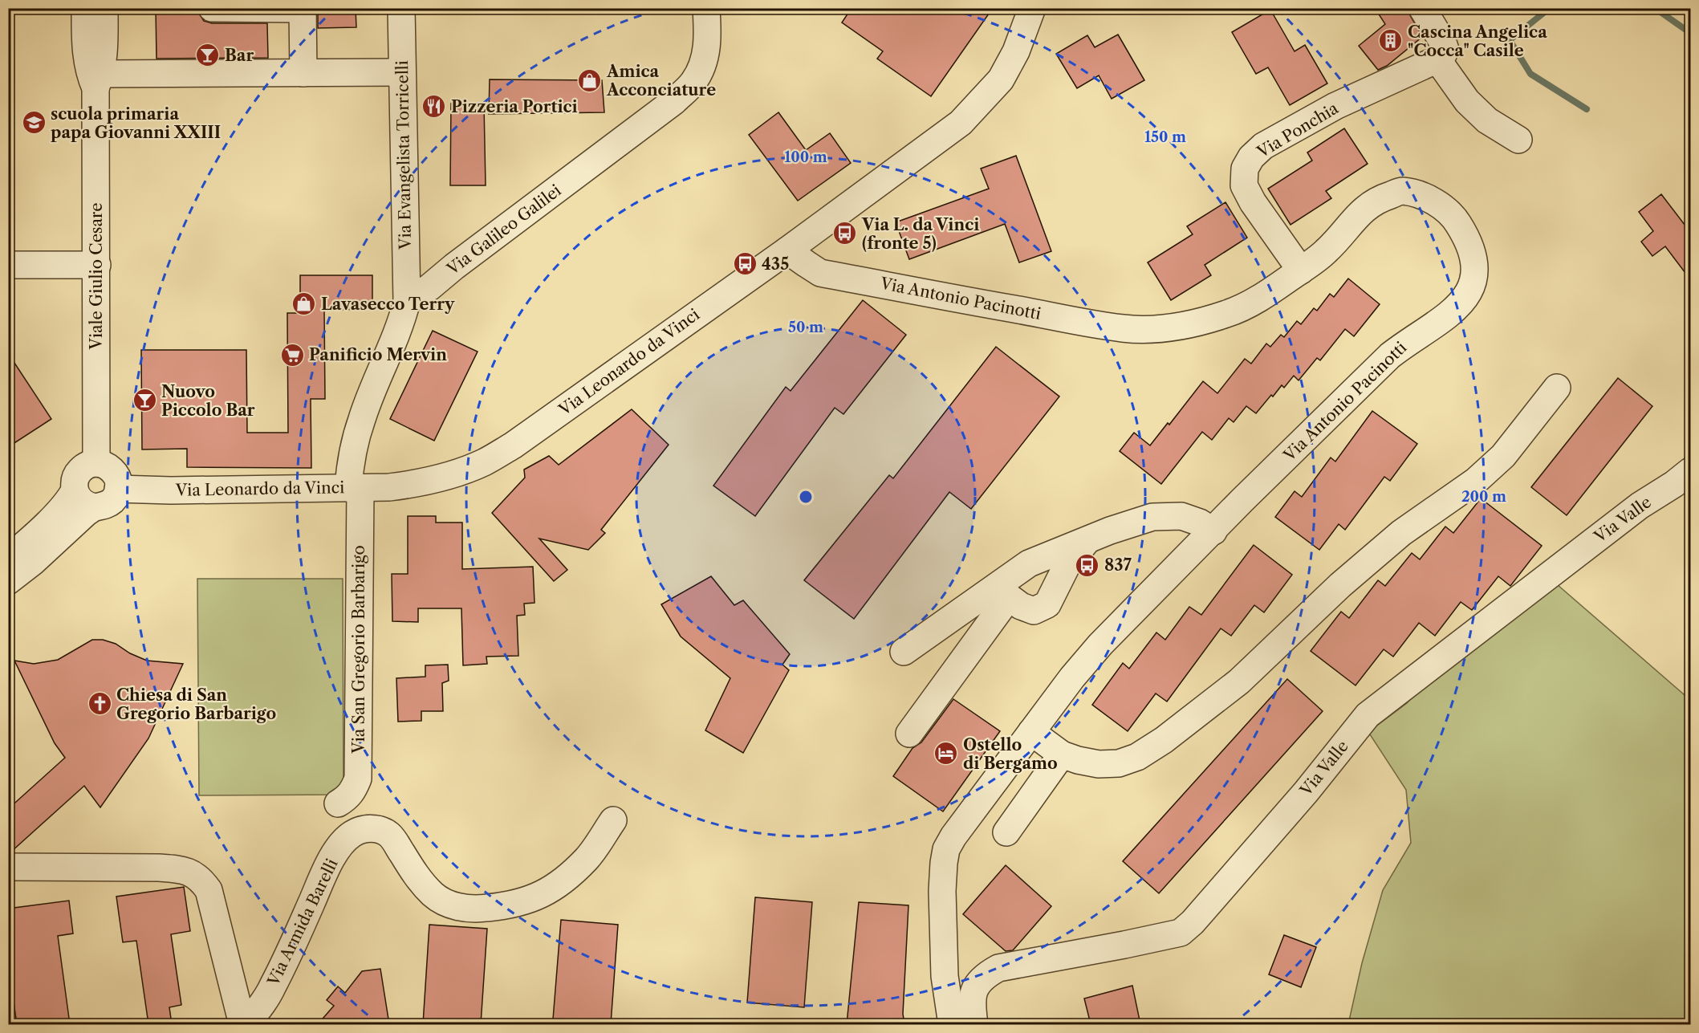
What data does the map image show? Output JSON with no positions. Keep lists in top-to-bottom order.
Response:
{
  "streets": {
    "street": [
      "Via Ponchia",
      "Via Evangelista Torricelli",
      "Via Galileo Galilei",
      "Viale Giulio Cesare",
      "Via Antonio Pacinotti",
      "Via Leonardo da Vinci",
      "Via Valle",
      "Via San Gregorio Barbarigo",
      "Via Armida Barelli"
    ]
  },
  "crossings": [
    ["Via Ponchia", "Via Antonio Pacinotti"],
    ["Via Evangelista Torricelli", "Via Galileo Galilei"],
    ["Viale Giulio Cesare", "Via Leonardo da Vinci"],
    ["Via Antonio Pacinotti", "Via Leonardo da Vinci"],
    ["Via Leonardo da Vinci", "Via San Gregorio Barbarigo"]
  ],
  "places": {
    "building": ["Cascina Angelica \"Cocca\" Casile"],
    "bar": ["Bar", "Nuovo Piccolo Bar"],
    "shop": ["Amica Acconciature", "Lavasecco Terry"],
    "restaurant": ["Pizzeria Portici"],
    "school or university": ["scuola primaria papa Giovanni XXIII"],
    "bus stop": ["Via L. da Vinci (fronte 5)", "435", "837"],
    "supermarket": ["Panificio Mervin"],
    "church": ["Chiesa di San Gregorio Barbarigo"],
    "hotel": ["Ostello di Bergamo"]
  },
  "rings": [
    "150 m",
    "100 m",
    "50 m",
    "200 m"
  ]
}
